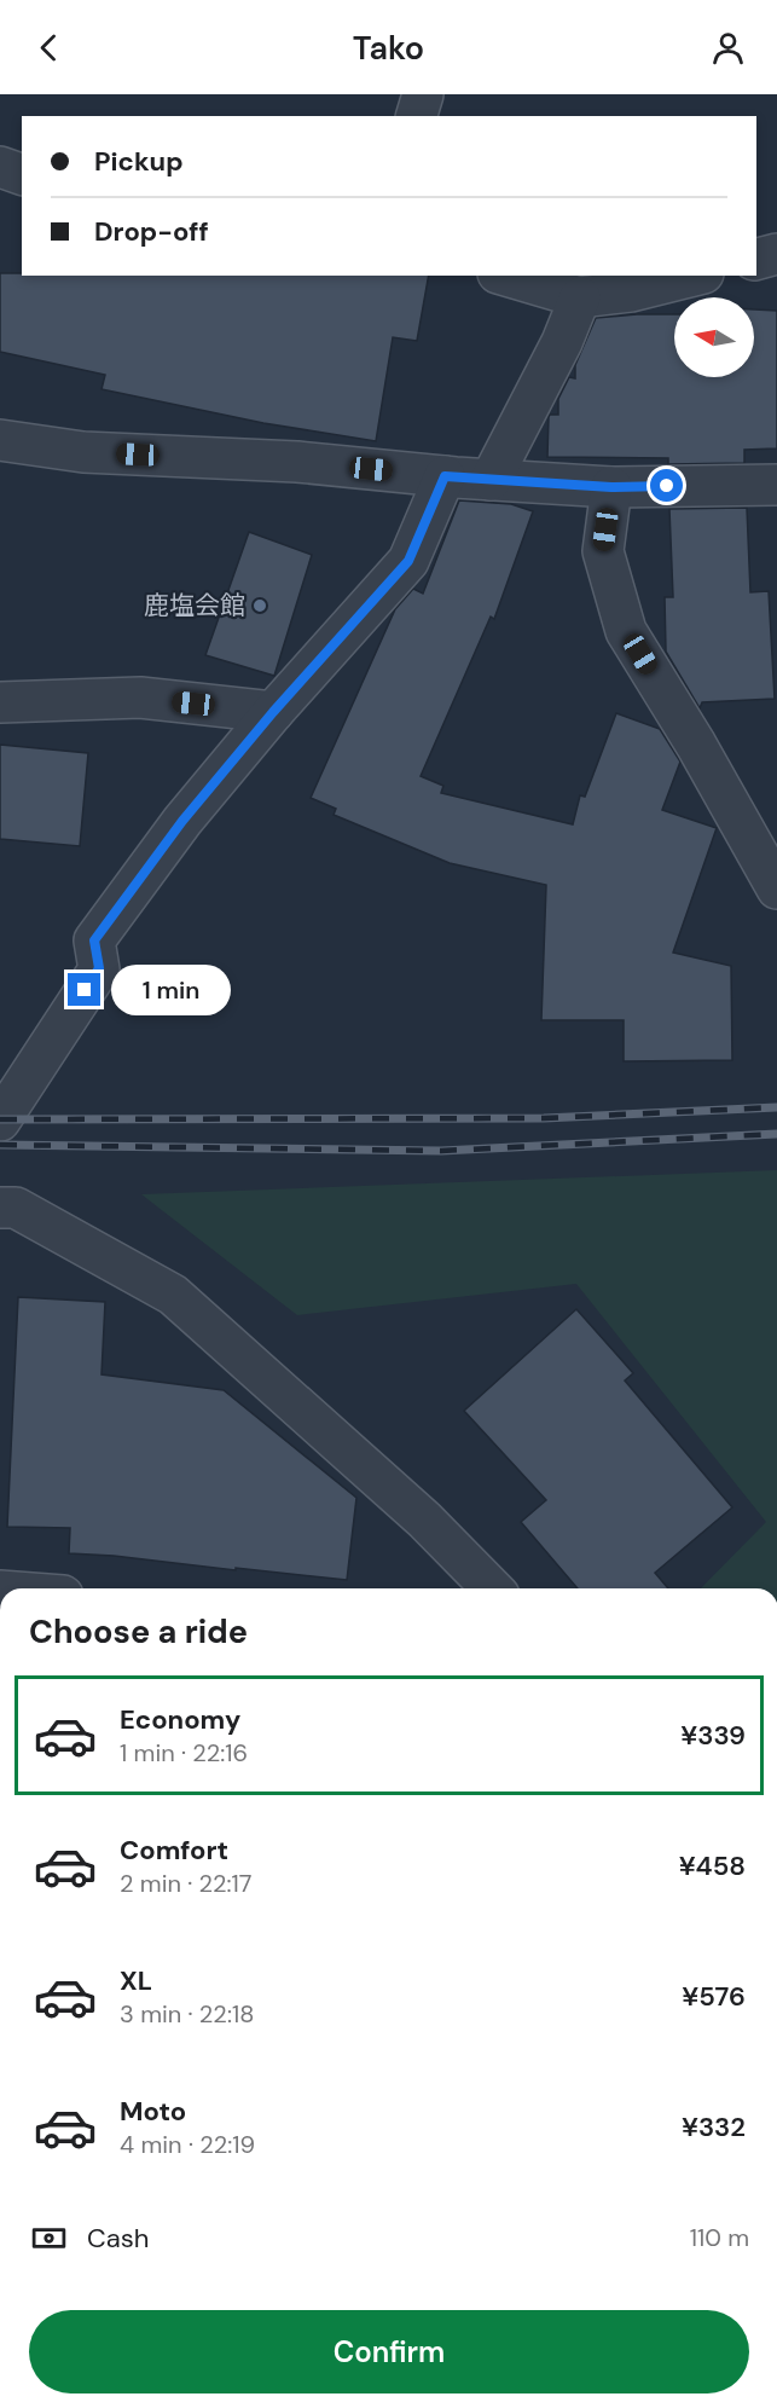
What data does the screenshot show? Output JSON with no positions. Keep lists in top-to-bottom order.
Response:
{
  "places": ["鹿塩会館"],
  "north": "left",
  "page": {
    "header": "Tako",
    "banner": ["Pickup", "Drop-off"],
    "bubble": "1 min",
    "heading": "Choose a ride",
    "list": [
      {
        "name": "Economy",
        "note": "1 min · 22:16",
        "value": "¥339"
      },
      {
        "name": "Comfort",
        "note": "2 min · 22:17",
        "value": "¥458"
      },
      {
        "name": "XL",
        "note": "3 min · 22:18",
        "value": "¥576"
      },
      {
        "name": "Moto",
        "note": "4 min · 22:19",
        "value": "¥332"
      }
    ],
    "pay": ["Cash", "110 m"],
    "buttons": "Confirm"
  }
}
